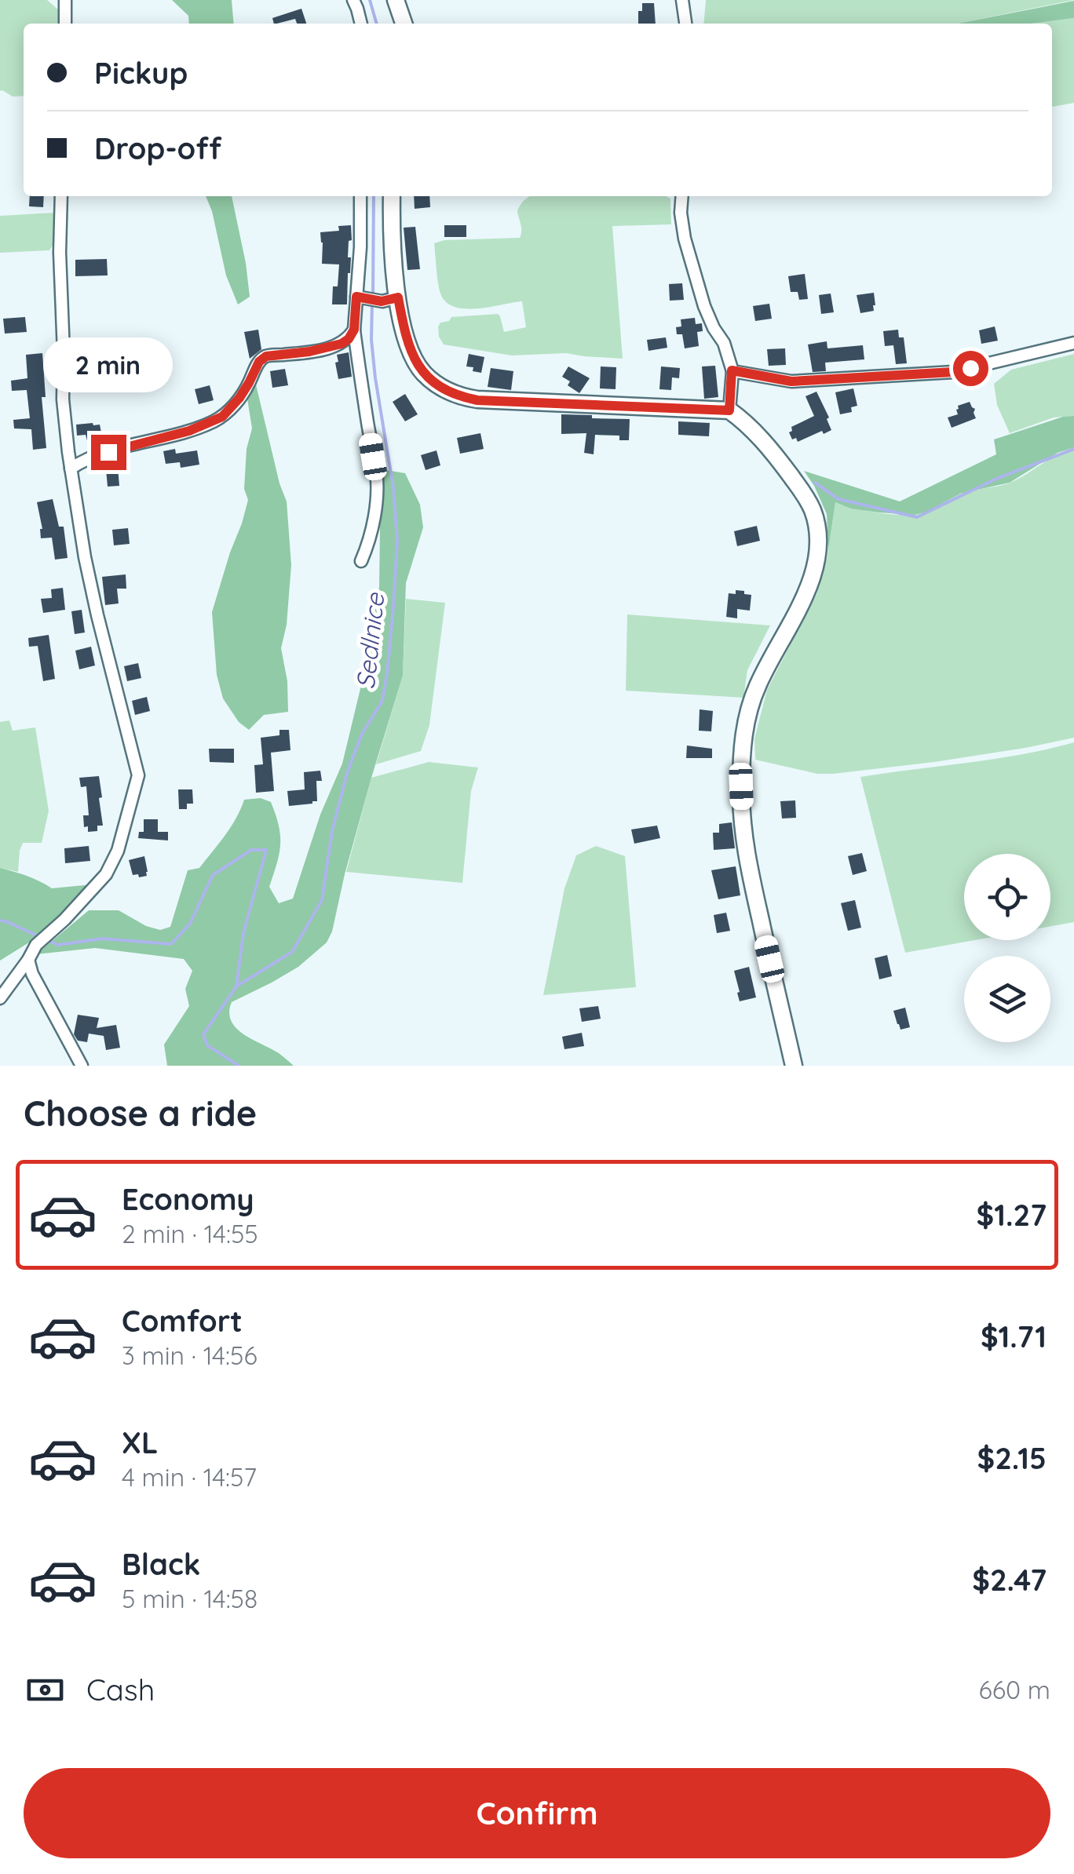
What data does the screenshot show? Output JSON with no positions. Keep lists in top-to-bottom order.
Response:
{
  "water": ["Sedlnice"],
  "page": {
    "banner": ["Pickup", "Drop-off"],
    "bubble": "2 min",
    "heading": "Choose a ride",
    "list": [
      {
        "name": "Economy",
        "note": "2 min · 14:55",
        "value": "$1.27"
      },
      {
        "name": "Comfort",
        "note": "3 min · 14:56",
        "value": "$1.71"
      },
      {
        "name": "XL",
        "note": "4 min · 14:57",
        "value": "$2.15"
      },
      {
        "name": "Black",
        "note": "5 min · 14:58",
        "value": "$2.47"
      }
    ],
    "pay": ["Cash", "660 m"],
    "buttons": "Confirm"
  }
}
